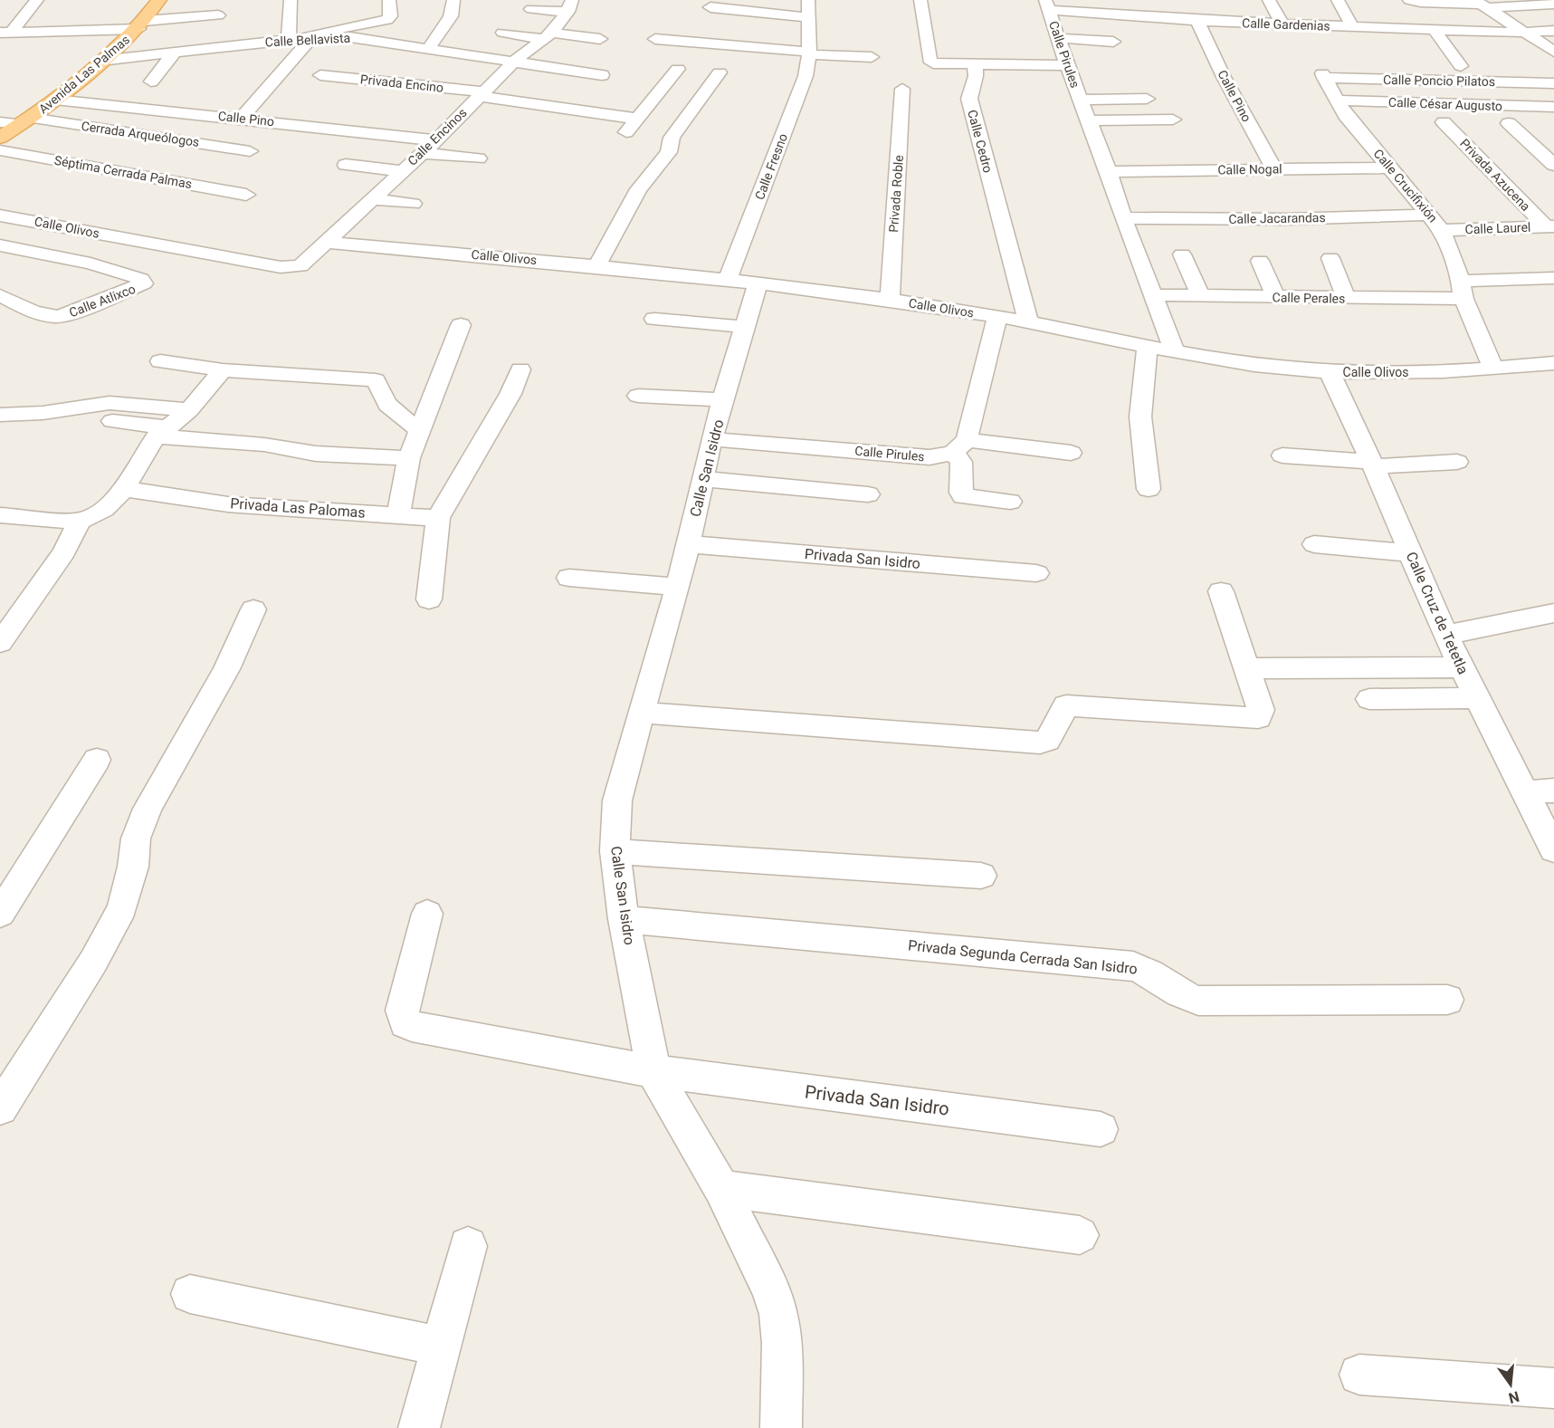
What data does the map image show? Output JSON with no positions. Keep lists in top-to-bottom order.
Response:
{
  "streets": {
    "main road": ["Avenida Las Palmas"],
    "street": [
      "Calle Gardenias",
      "Calle Bellavista",
      "Calle Pirules",
      "Calle Poncio Pilatos",
      "Privada Encino",
      "Calle Pino",
      "Calle César Augusto",
      "Cerrada Arqueólogos",
      "Calle Encinos",
      "Calle Cedro",
      "Calle Fresno",
      "Calle Nogal",
      "Séptima Cerrada Palmas",
      "Privada Azucena",
      "Calle Crucifixión",
      "Privada Roble",
      "Calle Jacarandas",
      "Calle Olivos",
      "Calle Laurel",
      "Calle Perales",
      "Calle Atlixco",
      "Calle San Isidro",
      "Privada Las Palomas",
      "Privada San Isidro",
      "Calle Cruz de Tetetla",
      "Privada Segunda Cerrada San Isidro"
    ]
  },
  "crossings": [
    ["Calle Gardenias", "Calle Pirules"],
    ["Calle Gardenias", "Calle Pino"],
    ["Calle Bellavista", "Avenida Las Palmas"],
    ["Calle Bellavista", "Calle Encinos"],
    ["Calle Pirules", "Calle Nogal"],
    ["Calle Pirules", "Calle Jacarandas"],
    ["Calle Pirules", "Calle Olivos"],
    ["Calle Pirules", "Calle Perales"],
    ["Calle Pirules", "Calle San Isidro"],
    ["Avenida Las Palmas", "Calle Pino"],
    ["Avenida Las Palmas", "Cerrada Arqueólogos"],
    ["Calle Poncio Pilatos", "Calle Crucifixión"],
    ["Privada Encino", "Calle Encinos"],
    ["Calle Pino", "Calle Encinos"],
    ["Calle Pino", "Calle Nogal"],
    ["Calle César Augusto", "Calle Crucifixión"],
    ["Calle Encinos", "Calle Olivos"],
    ["Calle Cedro", "Calle Olivos"],
    ["Calle Fresno", "Calle Olivos"],
    ["Calle Nogal", "Calle Crucifixión"],
    ["Privada Azucena", "Calle Laurel"],
    ["Calle Crucifixión", "Calle Jacarandas"],
    ["Calle Crucifixión", "Calle Olivos"],
    ["Calle Crucifixión", "Calle Laurel"],
    ["Calle Crucifixión", "Calle Perales"],
    ["Privada Roble", "Calle Olivos"],
    ["Calle Jacarandas", "Calle Laurel"],
    ["Calle Olivos", "Calle San Isidro"],
    ["Calle Olivos", "Calle Cruz de Tetetla"],
    ["Calle San Isidro", "Privada San Isidro"],
    ["Calle San Isidro", "Privada Segunda Cerrada San Isidro"]
  ],
  "north": "bottom"
}
